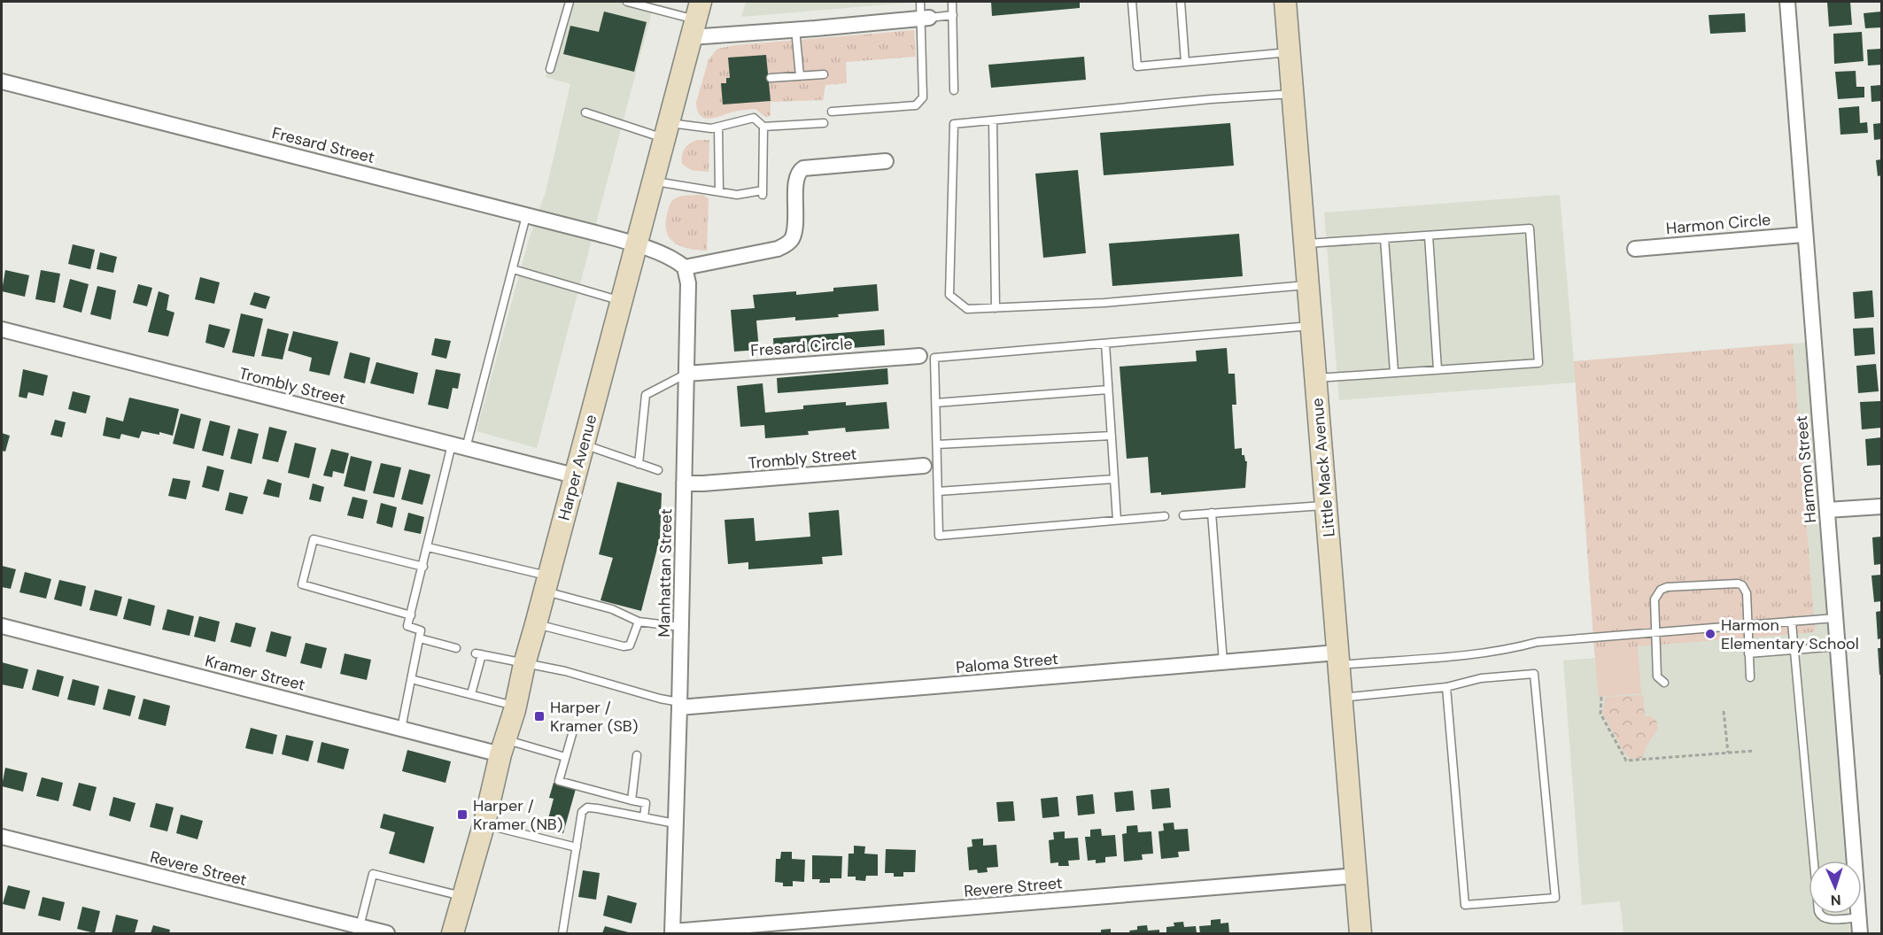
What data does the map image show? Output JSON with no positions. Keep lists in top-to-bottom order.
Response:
{
  "streets": {
    "main road": ["Harper Avenue", "Little Mack Avenue"],
    "street": [
      "Fresard Street",
      "Harmon Circle",
      "Fresard Circle",
      "Trombly Street",
      "Harmon Street",
      "Manhattan Street",
      "Paloma Street",
      "Kramer Street",
      "Revere Street"
    ]
  },
  "crossings": [
    ["Fresard Street", "Harper Avenue"],
    ["Harmon Circle", "Harmon Street"],
    ["Fresard Circle", "Manhattan Street"],
    ["Trombly Street", "Harper Avenue"],
    ["Trombly Street", "Manhattan Street"],
    ["Harper Avenue", "Kramer Street"],
    ["Little Mack Avenue", "Paloma Street"],
    ["Little Mack Avenue", "Revere Street"],
    ["Manhattan Street", "Paloma Street"],
    ["Manhattan Street", "Revere Street"]
  ],
  "places": {
    "other": ["Harmon Elementary School"],
    "transit": ["Harper / Kramer (SB)", "Harper / Kramer (NB)"]
  },
  "north": "bottom"
}
